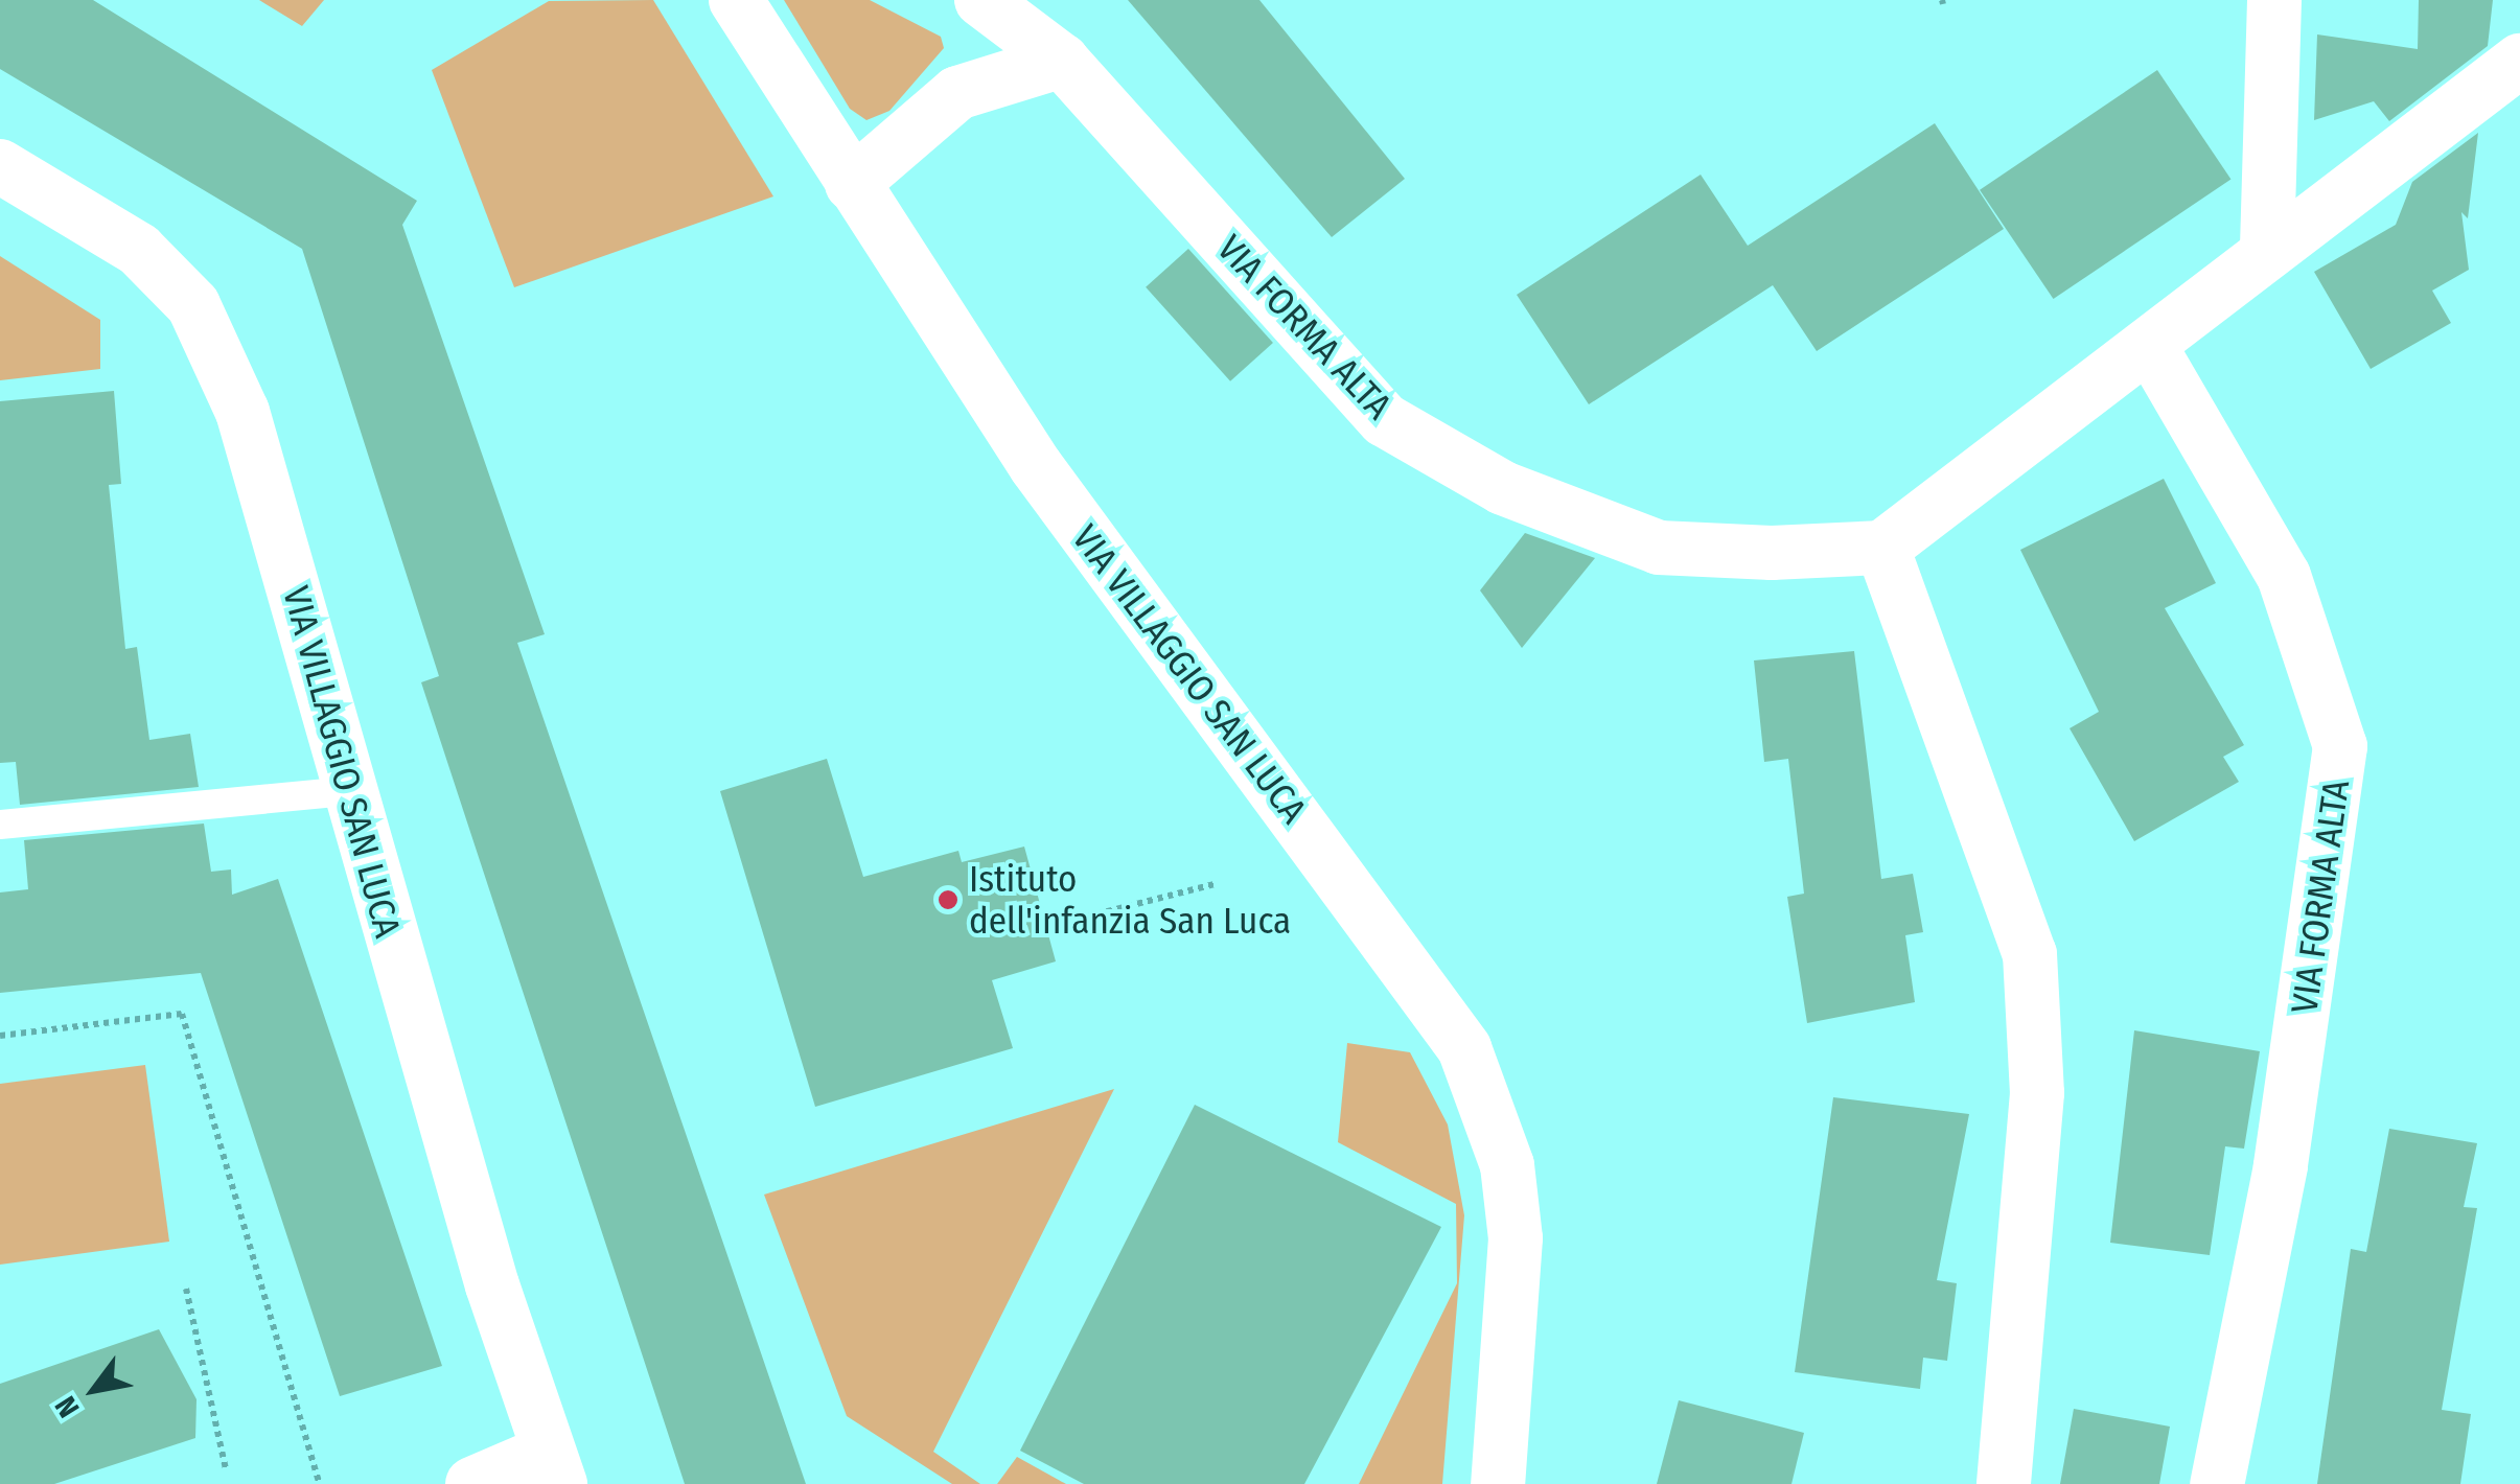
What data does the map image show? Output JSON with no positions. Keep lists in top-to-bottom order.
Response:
{
  "streets": {
    "street": ["VIA FORMA ALTA", "VIA VILLAGGIO SAN LUCA"]
  },
  "places": ["Istituto dell'infanzia San Luca"],
  "north": "bottom left"
}
